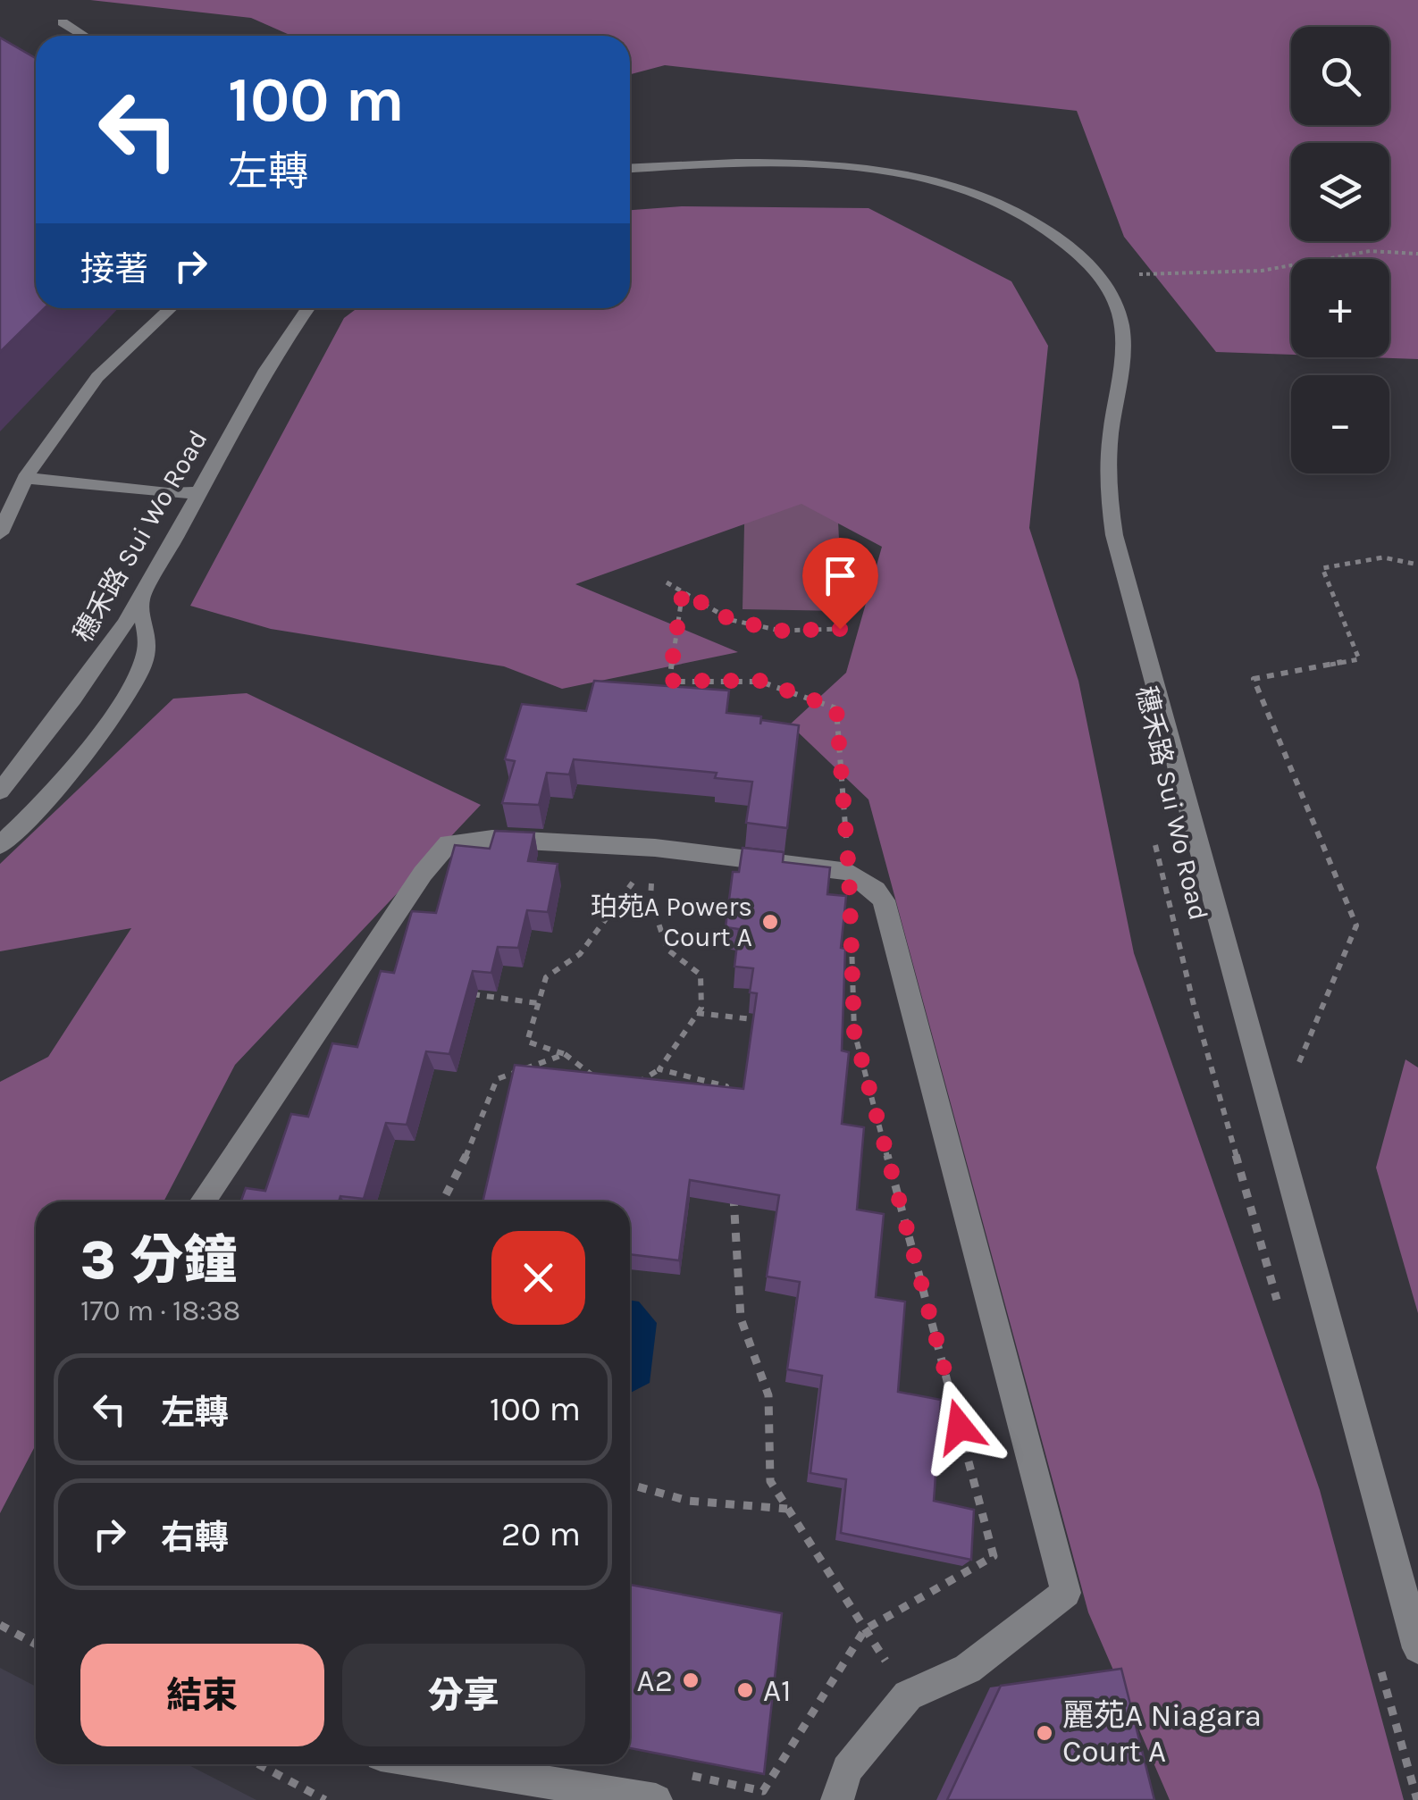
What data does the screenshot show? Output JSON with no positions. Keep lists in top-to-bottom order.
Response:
{
  "streets": {
    "street": ["穗禾路 Sui Wo Road"]
  },
  "places": [
    "珀苑A Powers Court A",
    "A2",
    "A1",
    "麗苑A Niagara Court A"
  ],
  "page": {
    "map_buttons": ["+", "−"],
    "turn": ["100 m", "左轉"],
    "then": "接著",
    "heading": ["3 分鐘", "170 m · 18:38"],
    "list": [
      {
        "name": "左轉",
        "value": "100 m"
      },
      {
        "name": "右轉",
        "value": "20 m"
      }
    ],
    "buttons": ["結束", "分享"]
  }
}
